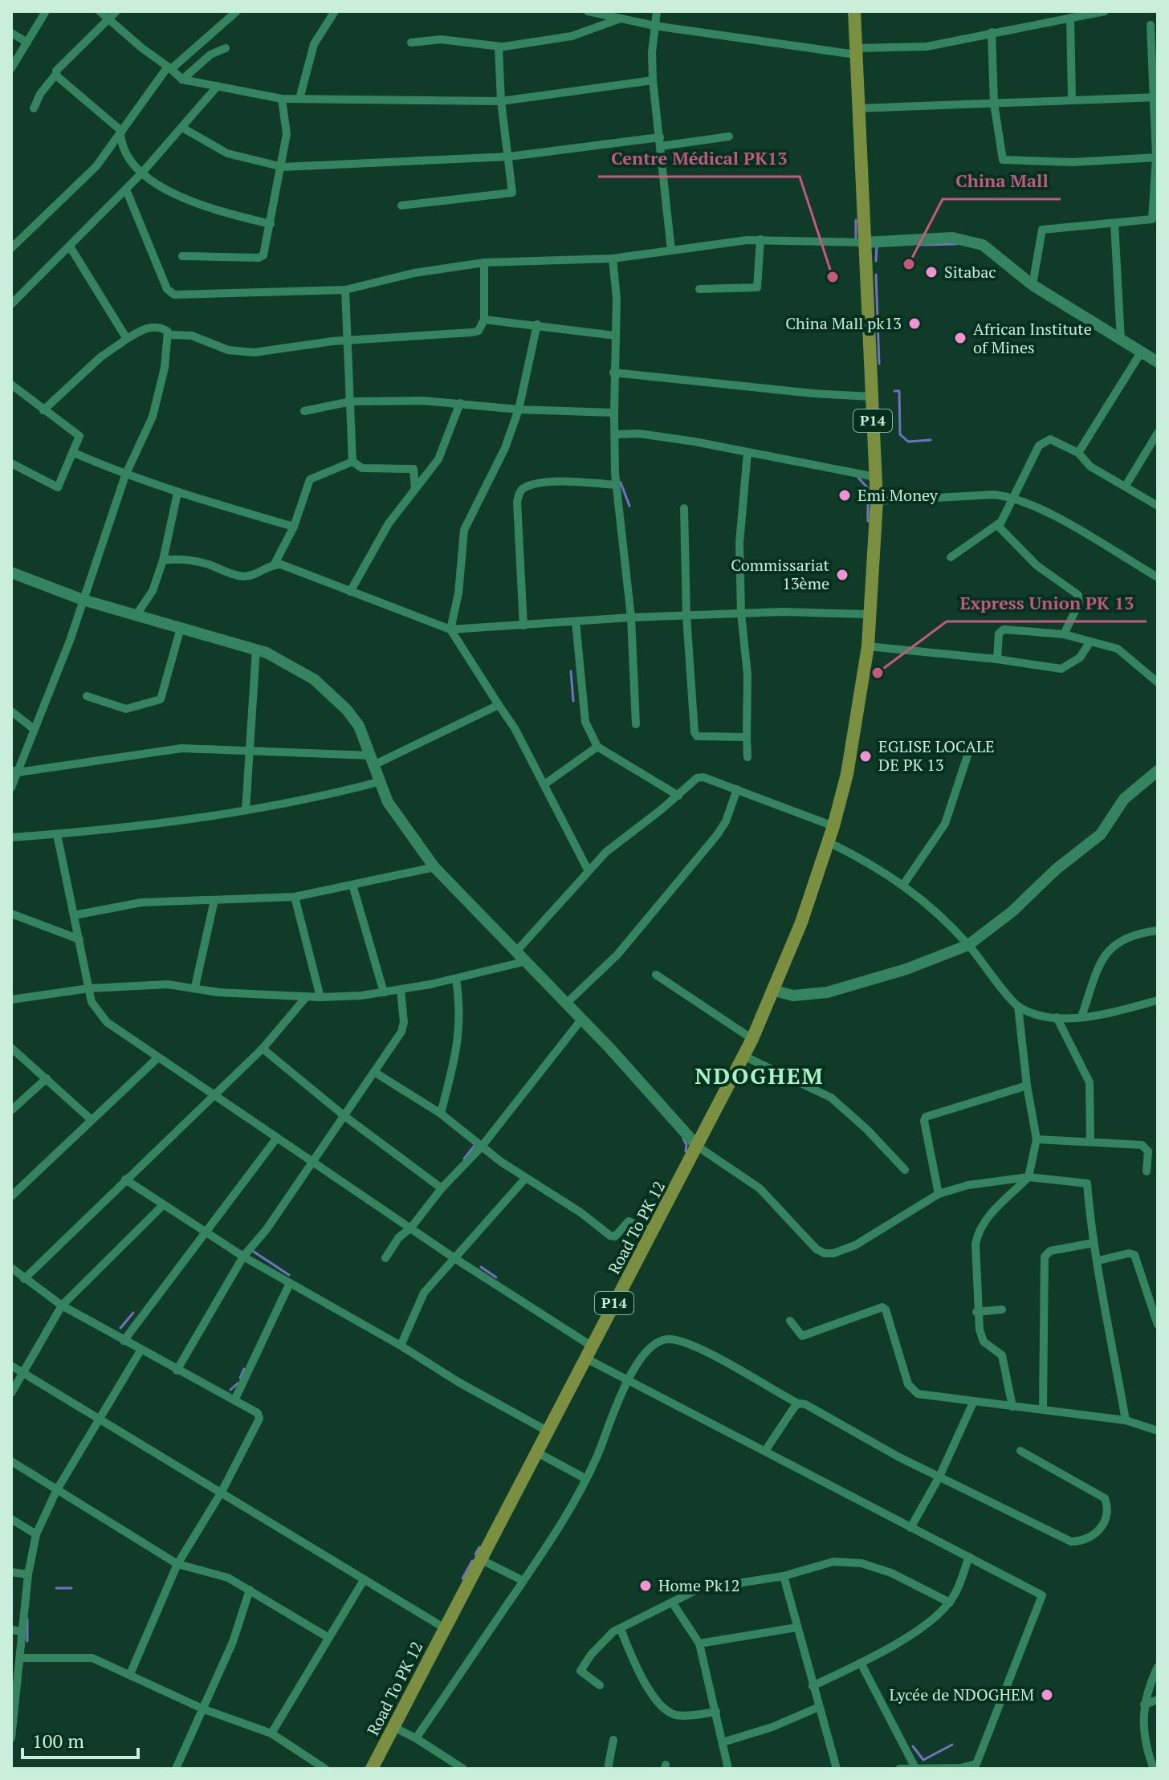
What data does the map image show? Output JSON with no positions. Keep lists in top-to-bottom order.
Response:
{
  "streets": {
    "main road": ["P14", "Road To PK 12"]
  },
  "crossings": [
    ["P14", "Road To PK 12"]
  ],
  "districts": ["NDOGHEM"],
  "places": [
    "China Mall",
    "Sitabac",
    "Centre Médical PK13",
    "China Mall pk13",
    "African Institute of Mines",
    "Emi Money",
    "Commissariat 13ème",
    "Express Union PK 13",
    "EGLISE LOCALE DE PK 13",
    "Home Pk12",
    "Lycée de NDOGHEM"
  ],
  "scale_bar": "100 m"
}
